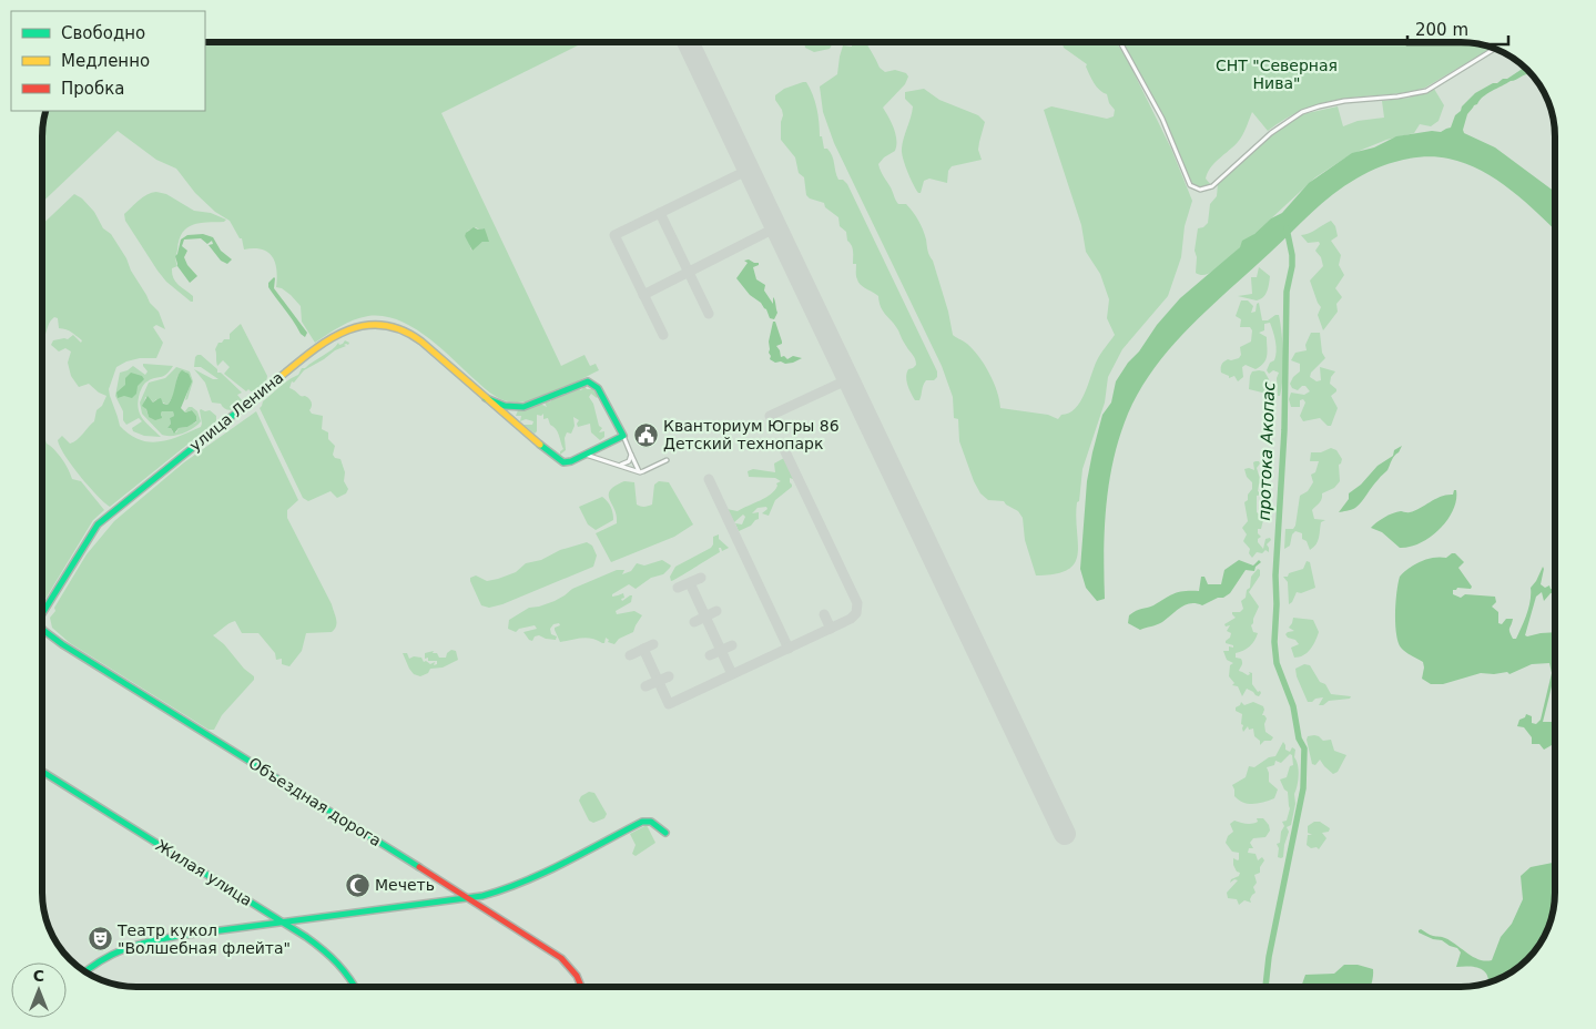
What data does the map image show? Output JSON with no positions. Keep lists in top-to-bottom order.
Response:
{
  "streets": {
    "street": ["улица Ленина", "Объездная дорога", "Жилая улица"]
  },
  "water": ["протока Акопас"],
  "parks": ["СНТ \"Северная Нива\""],
  "places": {
    "public building": ["Кванториум Югры 86 Детский технопарк"],
    "mosque": ["Мечеть"],
    "theatre": ["Театр кукол \"Волшебная флейта\""]
  },
  "legend": ["Свободно", "Медленно", "Пробка"],
  "scale_bar": "200 m",
  "north": "top"
}
